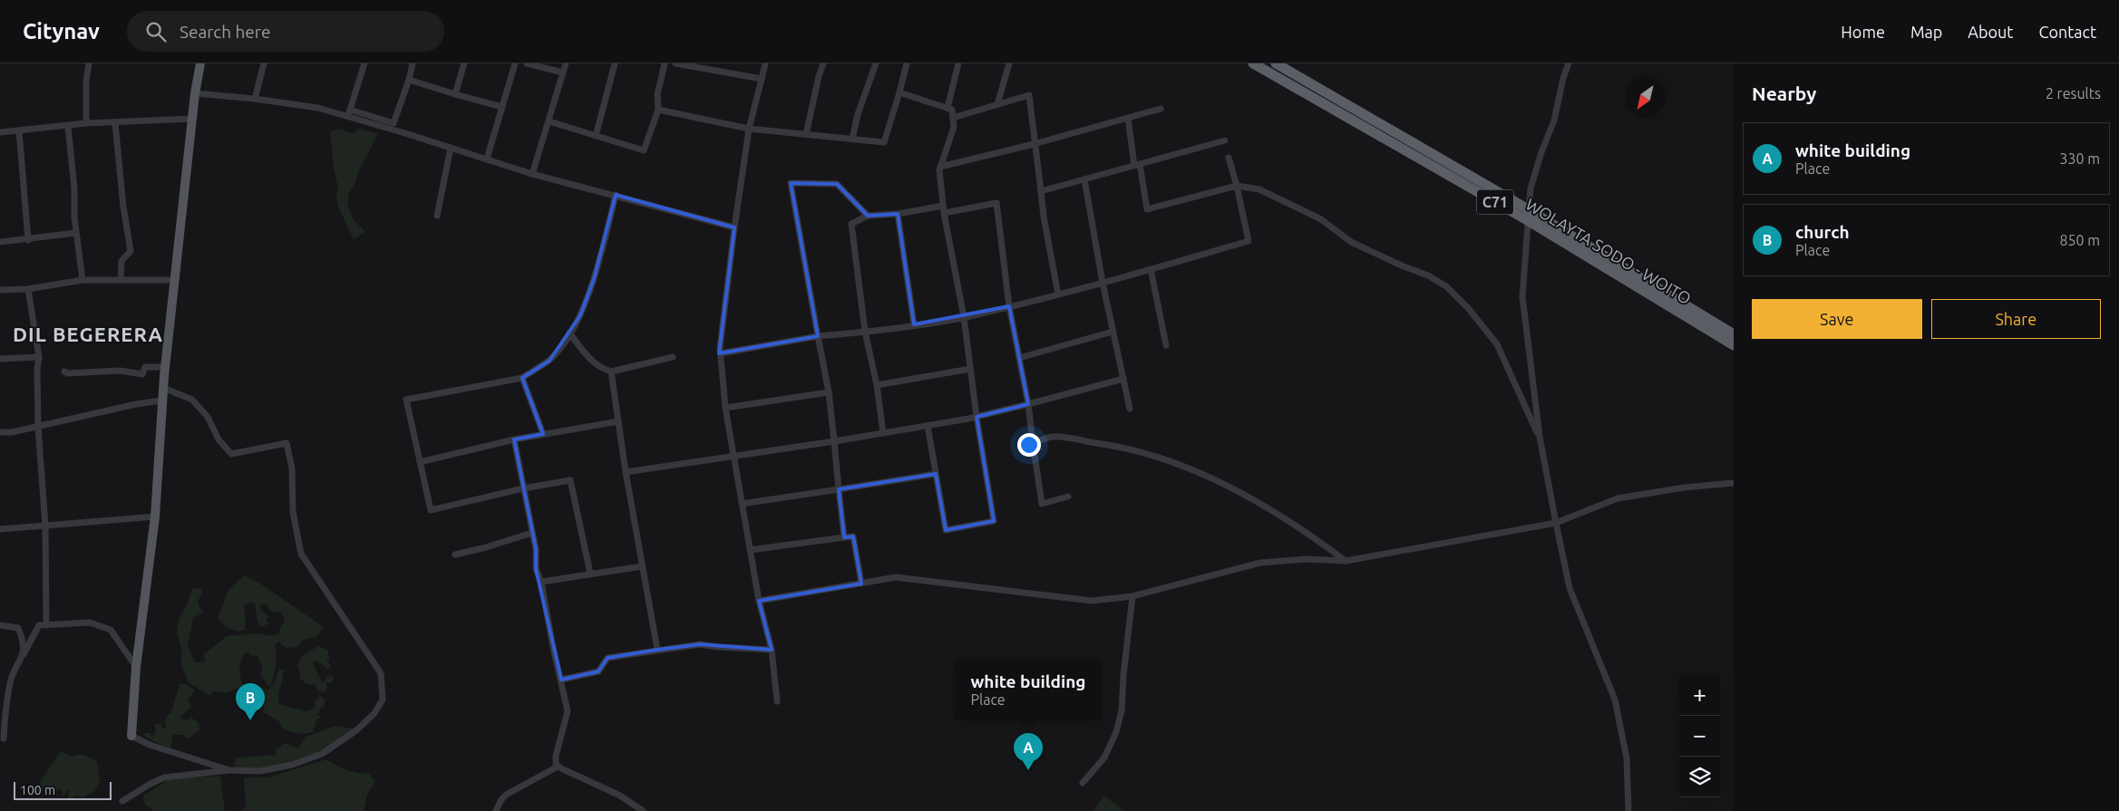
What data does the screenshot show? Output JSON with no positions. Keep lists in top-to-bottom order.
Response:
{
  "streets": {
    "highway": ["C71", "WOLAYTA SODO - WOITO"]
  },
  "districts": ["DIL BEGERERA"],
  "scale_bar": "100 m",
  "north": "bottom left",
  "page": {
    "header": "Citynav",
    "search": "Search here",
    "nav": [
      "Home",
      "Map",
      "About",
      "Contact"
    ],
    "heading": ["Nearby", "2 results"],
    "list": [
      {
        "mark": "A",
        "name": "white building",
        "note": "Place",
        "value": "330 m"
      },
      {
        "mark": "B",
        "name": "church",
        "note": "Place",
        "value": "850 m"
      }
    ],
    "buttons": ["Save", "Share"],
    "popup": ["white building", "Place"],
    "map_buttons": ["+", "−"],
    "pins": ["B", "A"],
    "scale": "100 m"
  }
}
